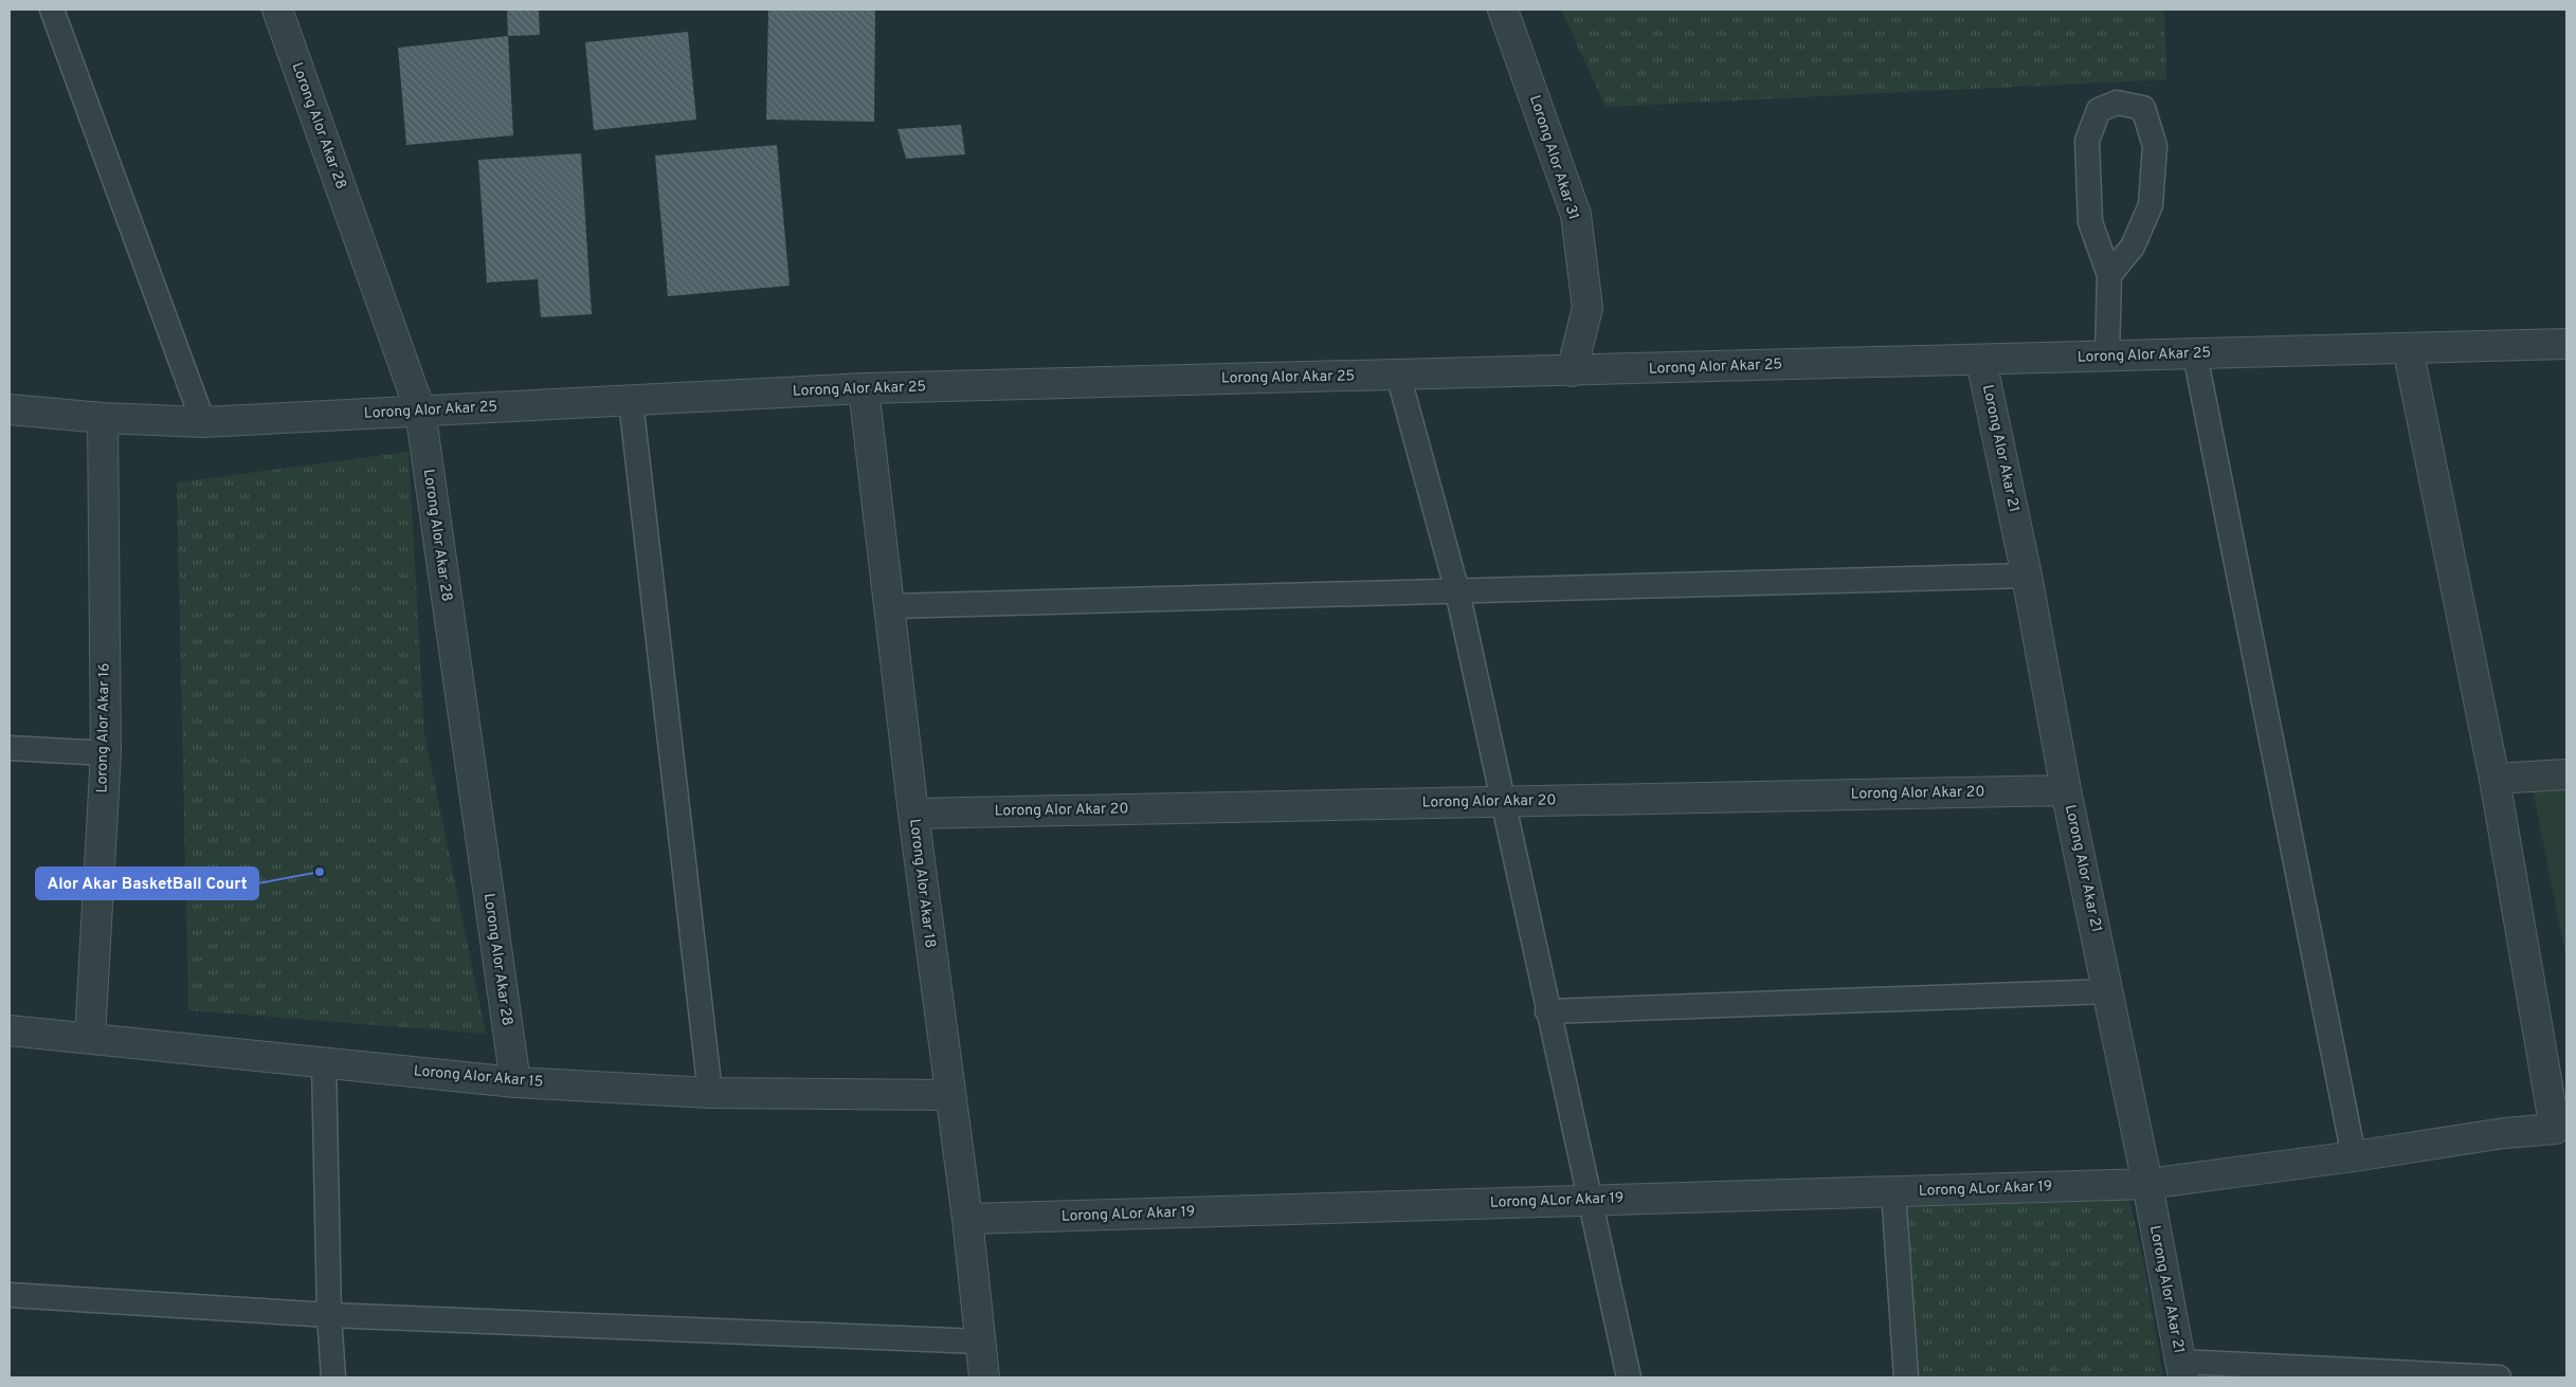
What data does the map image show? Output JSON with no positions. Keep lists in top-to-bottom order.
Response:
{
  "streets": {
    "street": [
      "Lorong Alor Akar 28",
      "Lorong Alor Akar 31",
      "Lorong Alor Akar 25",
      "Lorong Alor Akar 21",
      "Lorong Alor Akar 16",
      "Lorong Alor Akar 20",
      "Lorong Alor Akar 18",
      "Lorong Alor Akar 15",
      "Lorong ALor Akar 19"
    ]
  },
  "crossings": [
    ["Lorong Alor Akar 28", "Lorong Alor Akar 25"],
    ["Lorong Alor Akar 28", "Lorong Alor Akar 15"],
    ["Lorong Alor Akar 31", "Lorong Alor Akar 25"],
    ["Lorong Alor Akar 25", "Lorong Alor Akar 21"],
    ["Lorong Alor Akar 25", "Lorong Alor Akar 16"],
    ["Lorong Alor Akar 25", "Lorong Alor Akar 18"],
    ["Lorong Alor Akar 21", "Lorong Alor Akar 20"],
    ["Lorong Alor Akar 21", "Lorong ALor Akar 19"],
    ["Lorong Alor Akar 16", "Lorong Alor Akar 15"],
    ["Lorong Alor Akar 20", "Lorong Alor Akar 18"],
    ["Lorong Alor Akar 18", "Lorong Alor Akar 15"],
    ["Lorong Alor Akar 18", "Lorong ALor Akar 19"]
  ],
  "places": ["Alor Akar BasketBall Court"]
}
